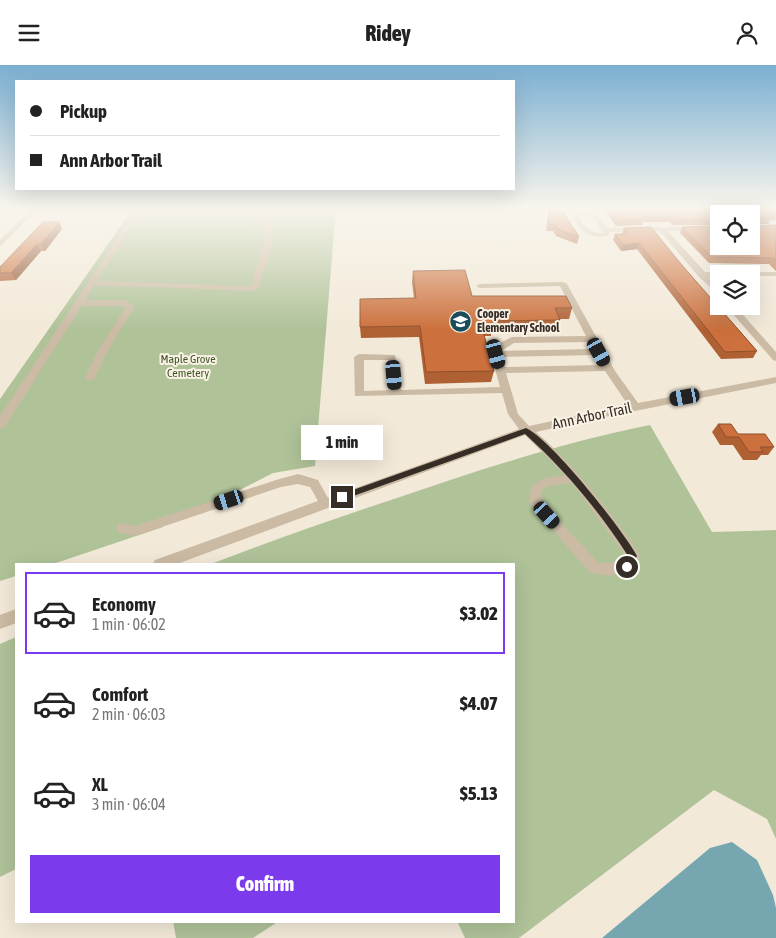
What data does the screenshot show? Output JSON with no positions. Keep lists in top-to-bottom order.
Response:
{
  "streets": {
    "street": ["Ann Arbor Trail"]
  },
  "parks": ["Maple Grove Cemetery"],
  "places": {
    "school or university": ["Cooper Elementary School"]
  },
  "page": {
    "header": "Ridey",
    "banner": ["Pickup", "Ann Arbor Trail"],
    "bubble": "1 min",
    "list": [
      {
        "name": "Economy",
        "note": "1 min · 06:02",
        "value": "$3.02"
      },
      {
        "name": "Comfort",
        "note": "2 min · 06:03",
        "value": "$4.07"
      },
      {
        "name": "XL",
        "note": "3 min · 06:04",
        "value": "$5.13"
      }
    ],
    "buttons": "Confirm"
  }
}
